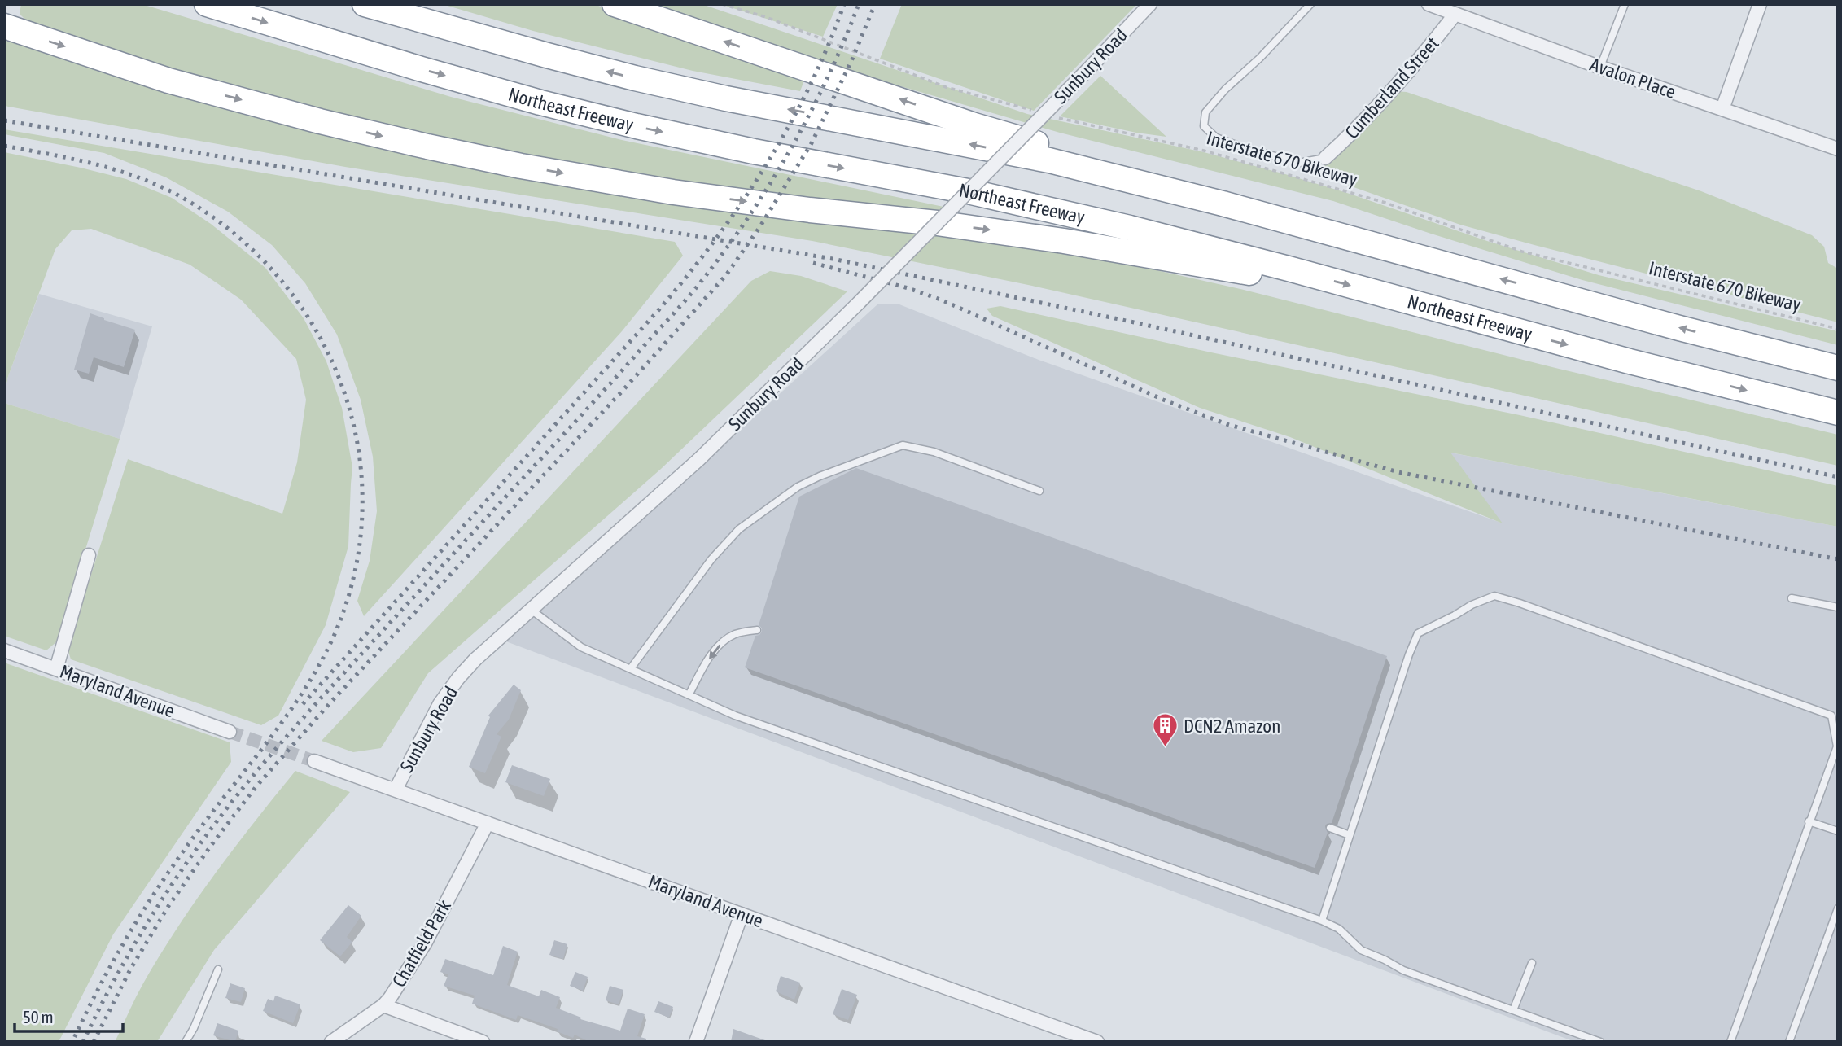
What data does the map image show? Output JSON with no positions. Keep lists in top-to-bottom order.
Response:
{
  "streets": {
    "highway": ["Northeast Freeway"],
    "street": [
      "Sunbury Road",
      "Avalon Place",
      "Cumberland Street",
      "Maryland Avenue",
      "Chatfield Park"
    ],
    "path": ["Interstate 670 Bikeway"]
  },
  "crossings": [
    ["Sunbury Road", "Maryland Avenue"],
    ["Avalon Place", "Cumberland Street"],
    ["Maryland Avenue", "Chatfield Park"]
  ],
  "places": {
    "building": ["DCN2 Amazon"]
  },
  "scale_bar": "50 m"
}
